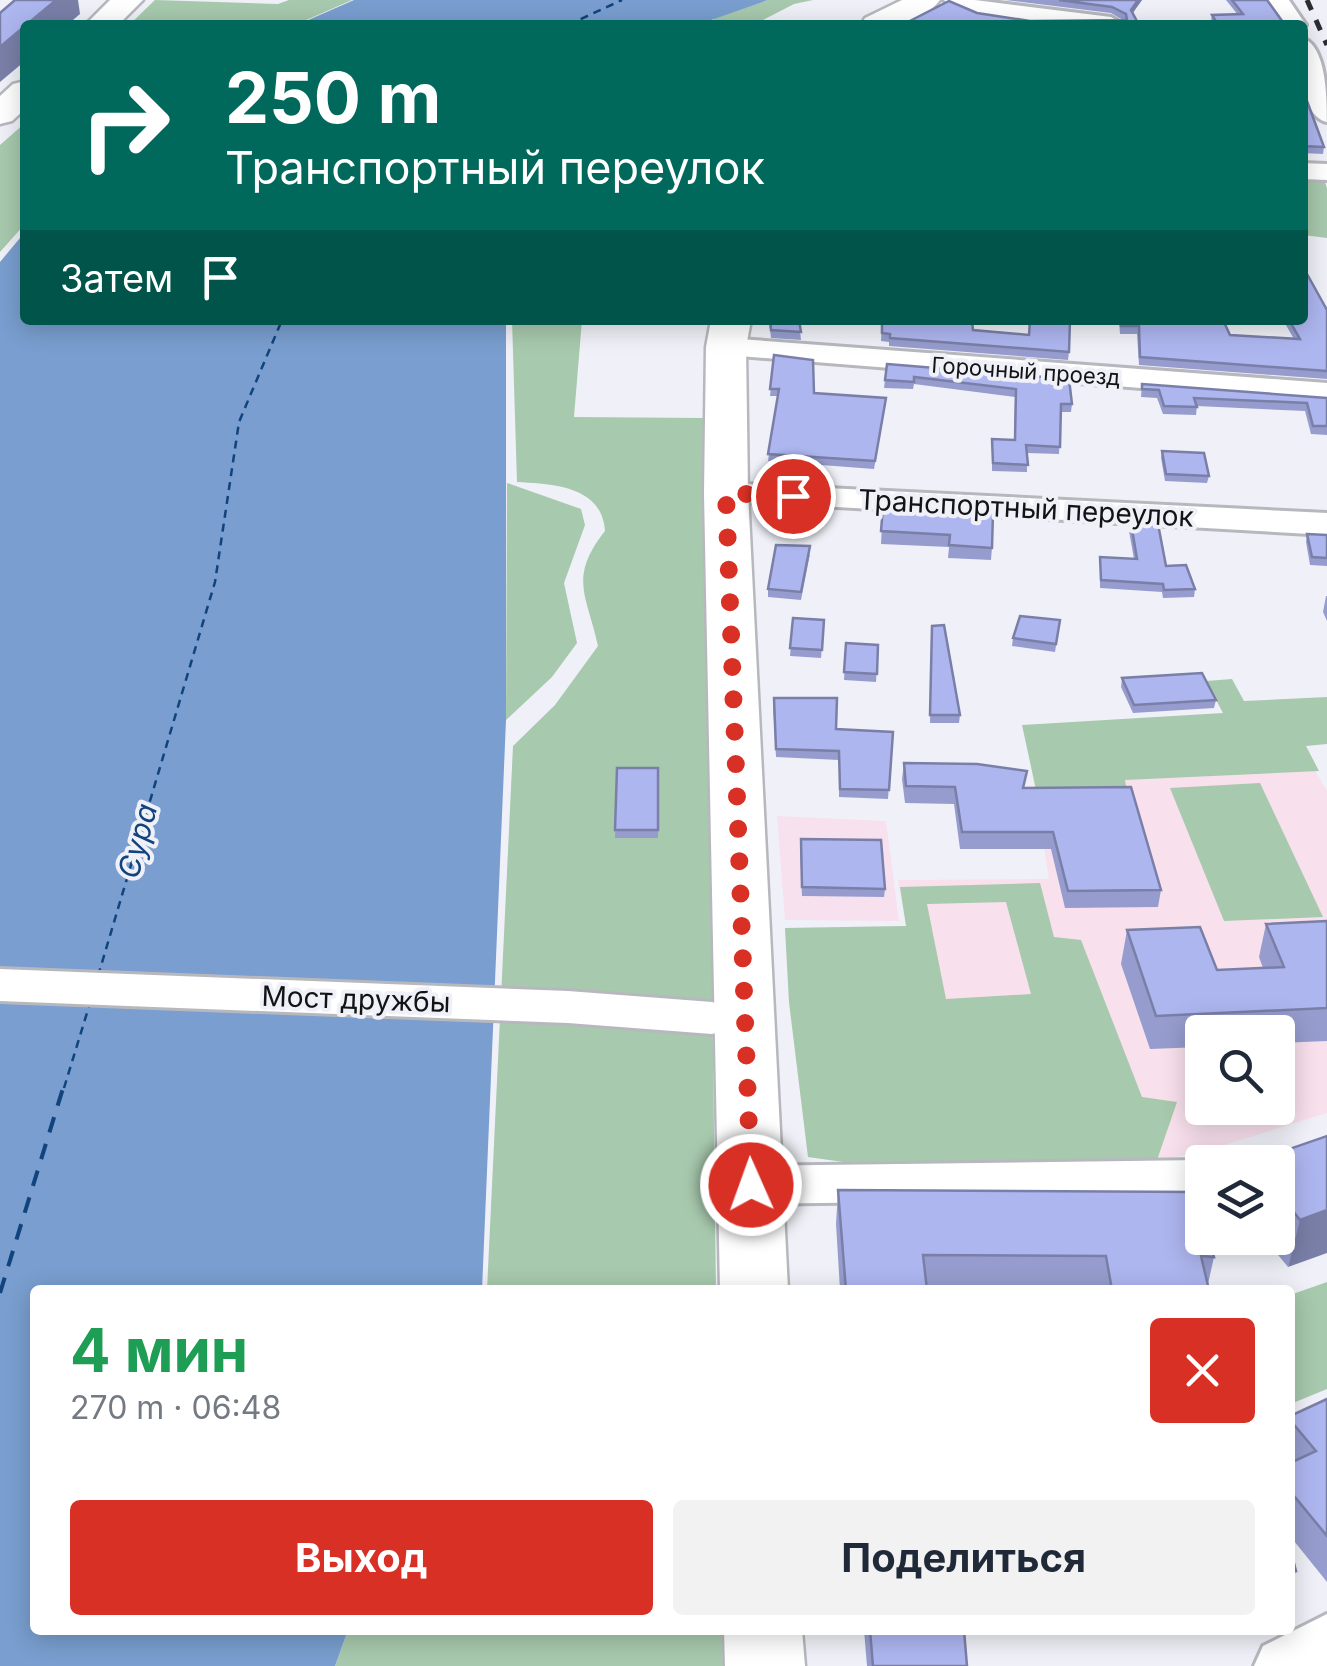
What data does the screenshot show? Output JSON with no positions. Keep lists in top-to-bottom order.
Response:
{
  "streets": {
    "street": ["Горочный проезд", "Транспортный переулок", "Мост дружбы"]
  },
  "water": ["Сура"],
  "page": {
    "turn": ["250 m", "Транспортный переулок"],
    "then": "Затем",
    "heading": ["4 мин", "270 m · 06:48"],
    "buttons": ["Выход", "Поделиться"]
  }
}
